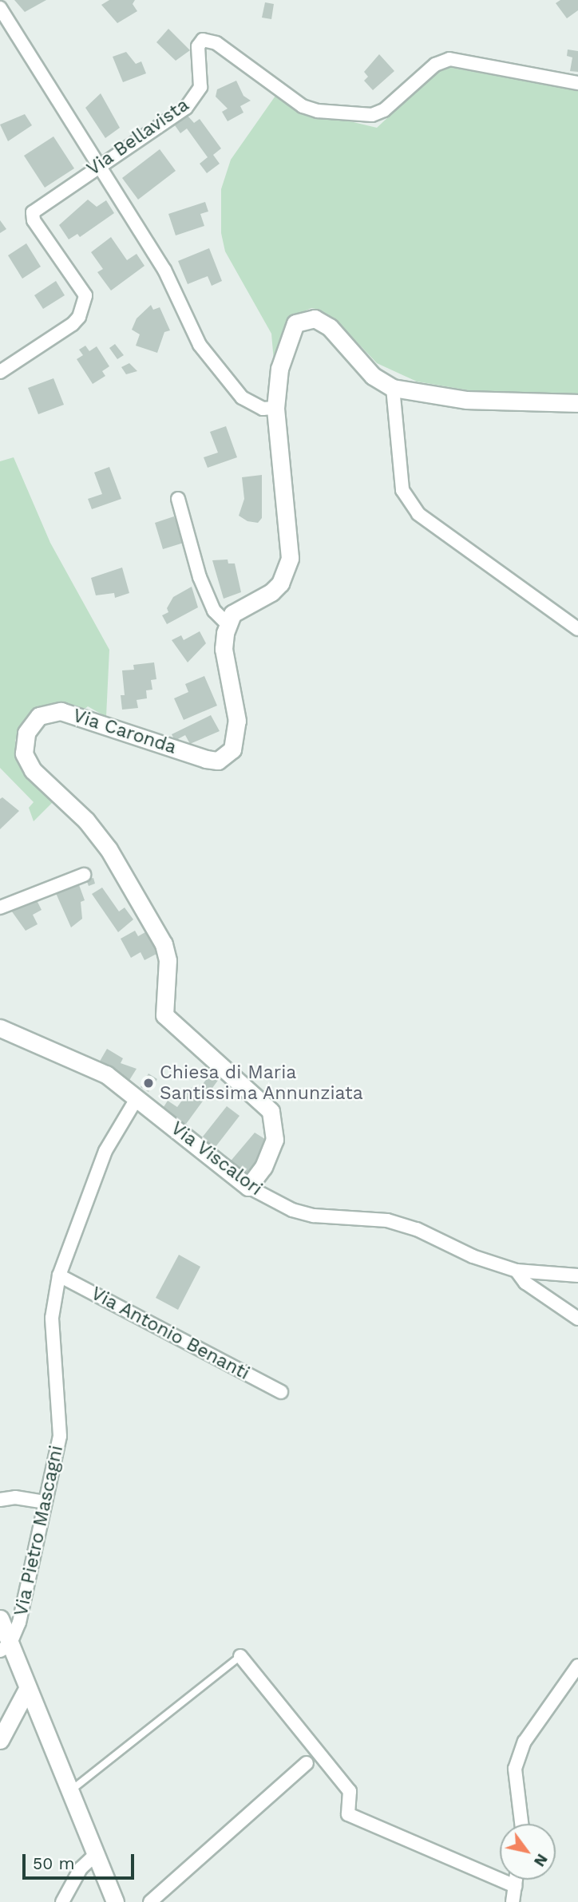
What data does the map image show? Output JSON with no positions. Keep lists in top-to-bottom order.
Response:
{
  "streets": {
    "street": [
      "Via Bellavista",
      "Via Caronda",
      "Via Viscalori",
      "Via Antonio Benanti",
      "Via Pietro Mascagni"
    ]
  },
  "crossings": [
    ["Via Caronda", "Via Viscalori"],
    ["Via Viscalori", "Via Pietro Mascagni"],
    ["Via Antonio Benanti", "Via Pietro Mascagni"]
  ],
  "places": ["Chiesa di Maria Santissima Annunziata"],
  "scale_bar": "50 m",
  "north": "bottom right"
}
